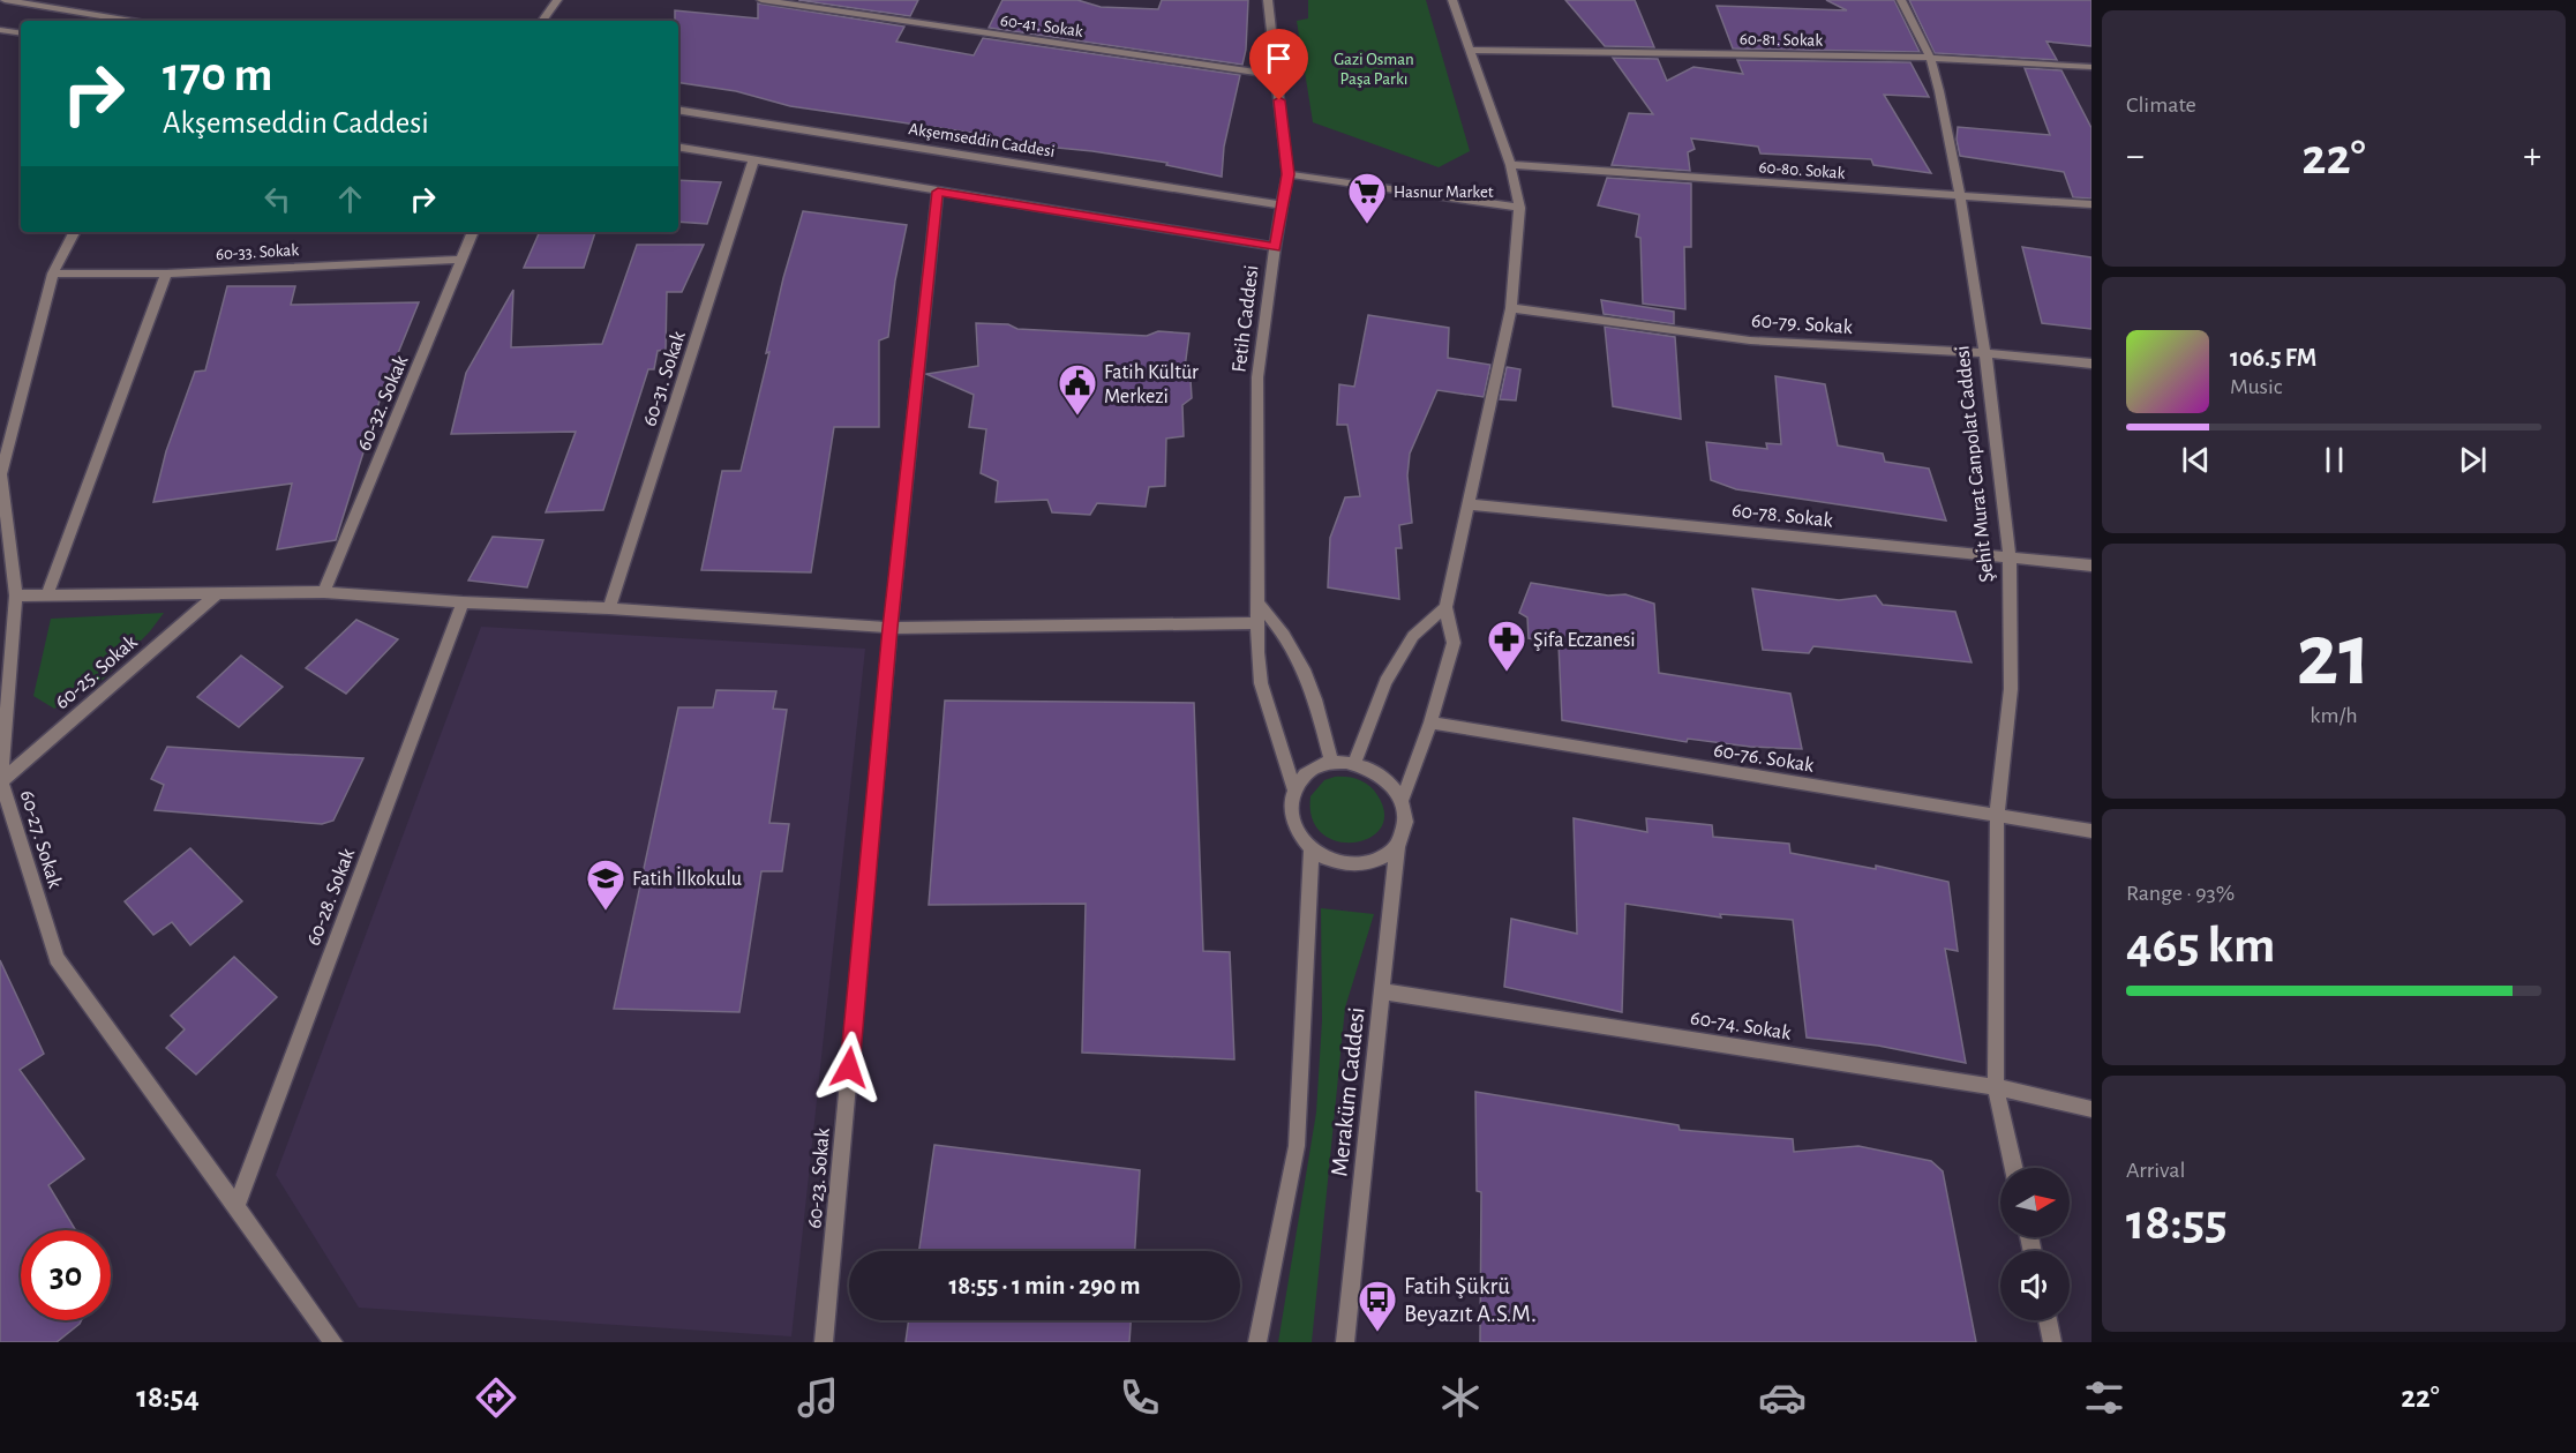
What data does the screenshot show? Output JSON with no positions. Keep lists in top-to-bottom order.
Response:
{
  "streets": {
    "street": [
      "60-41. Sokak",
      "60-81. Sokak",
      "Akşemseddin Caddesi",
      "60-80. Sokak",
      "60-33. Sokak",
      "Fetih Caddesi",
      "60-79. Sokak",
      "60-31. Sokak",
      "60-32. Sokak",
      "Şehit Murat Canpolat Caddesi",
      "60-78. Sokak",
      "60-25. Sokak",
      "60-76. Sokak",
      "60-27. Sokak",
      "60-28. Sokak",
      "60-74. Sokak",
      "Meraküm Caddesi",
      "60-23. Sokak"
    ]
  },
  "crossings": [
    ["60-41. Sokak", "Fetih Caddesi"],
    ["60-81. Sokak", "Şehit Murat Canpolat Caddesi"],
    ["Akşemseddin Caddesi", "Fetih Caddesi"],
    ["60-80. Sokak", "Şehit Murat Canpolat Caddesi"],
    ["60-33. Sokak", "60-32. Sokak"],
    ["60-33. Sokak", "60-27. Sokak"],
    ["Fetih Caddesi", "Meraküm Caddesi"],
    ["60-79. Sokak", "Şehit Murat Canpolat Caddesi"],
    ["Şehit Murat Canpolat Caddesi", "60-78. Sokak"],
    ["Şehit Murat Canpolat Caddesi", "60-76. Sokak"],
    ["Şehit Murat Canpolat Caddesi", "60-74. Sokak"],
    ["60-25. Sokak", "60-27. Sokak"],
    ["60-27. Sokak", "60-28. Sokak"],
    ["60-74. Sokak", "Meraküm Caddesi"]
  ],
  "parks": ["Gazi Osman Paşa Parkı"],
  "places": {
    "supermarket": ["Hasnur Market"],
    "public building": ["Fatih Kültür Merkezi"],
    "pharmacy": ["Şifa Eczanesi"],
    "school or university": ["Fatih İlkokulu"],
    "bus stop": ["Fatih Şükrü Beyazıt A.S.M."]
  },
  "north": "right",
  "page": {
    "tile": [
      "Climate",
      ["21", "km/h"],
      ["Range · 93%", "465 km"],
      ["Arrival", "18:55"]
    ],
    "turn": ["170 m", "Akşemseddin Caddesi"],
    "heat": ["−", "22°", "+"],
    "song": ["106.5 FM", "Music"],
    "limit": "30",
    "trip": "18:55 · 1 min · 290 m",
    "tabs": ["18:54", "22°"]
  }
}
